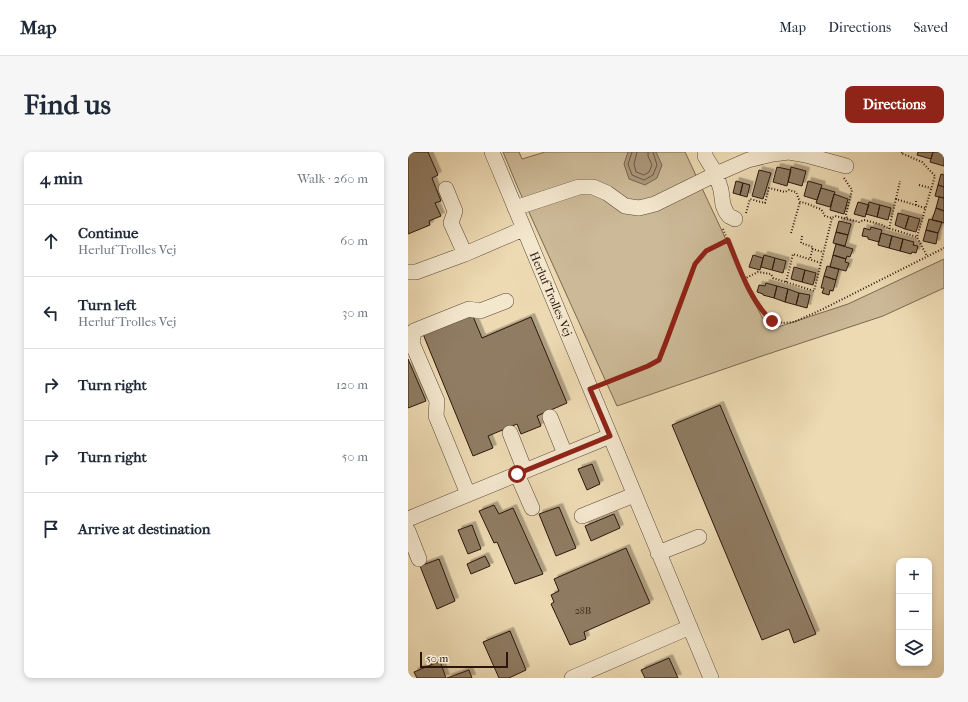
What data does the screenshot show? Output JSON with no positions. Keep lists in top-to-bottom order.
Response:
{
  "streets": {
    "street": ["Herluf Trolles Vej"]
  },
  "house_numbers": ["28B"],
  "scale_bar": "50 m",
  "page": {
    "header": "Map",
    "nav": ["Map", "Directions", "Saved"],
    "buttons": "Directions",
    "title": "Find us",
    "heading": ["4 min", "Walk · 260 m"],
    "list": [
      ["Continue", "Herluf Trolles Vej", "60 m"],
      ["Turn left", "Herluf Trolles Vej", "30 m"],
      ["Turn right", "120 m"],
      ["Turn right", "50 m"],
      "Arrive at destination"
    ],
    "map_buttons": ["+", "−"],
    "scale": "50 m"
  }
}
